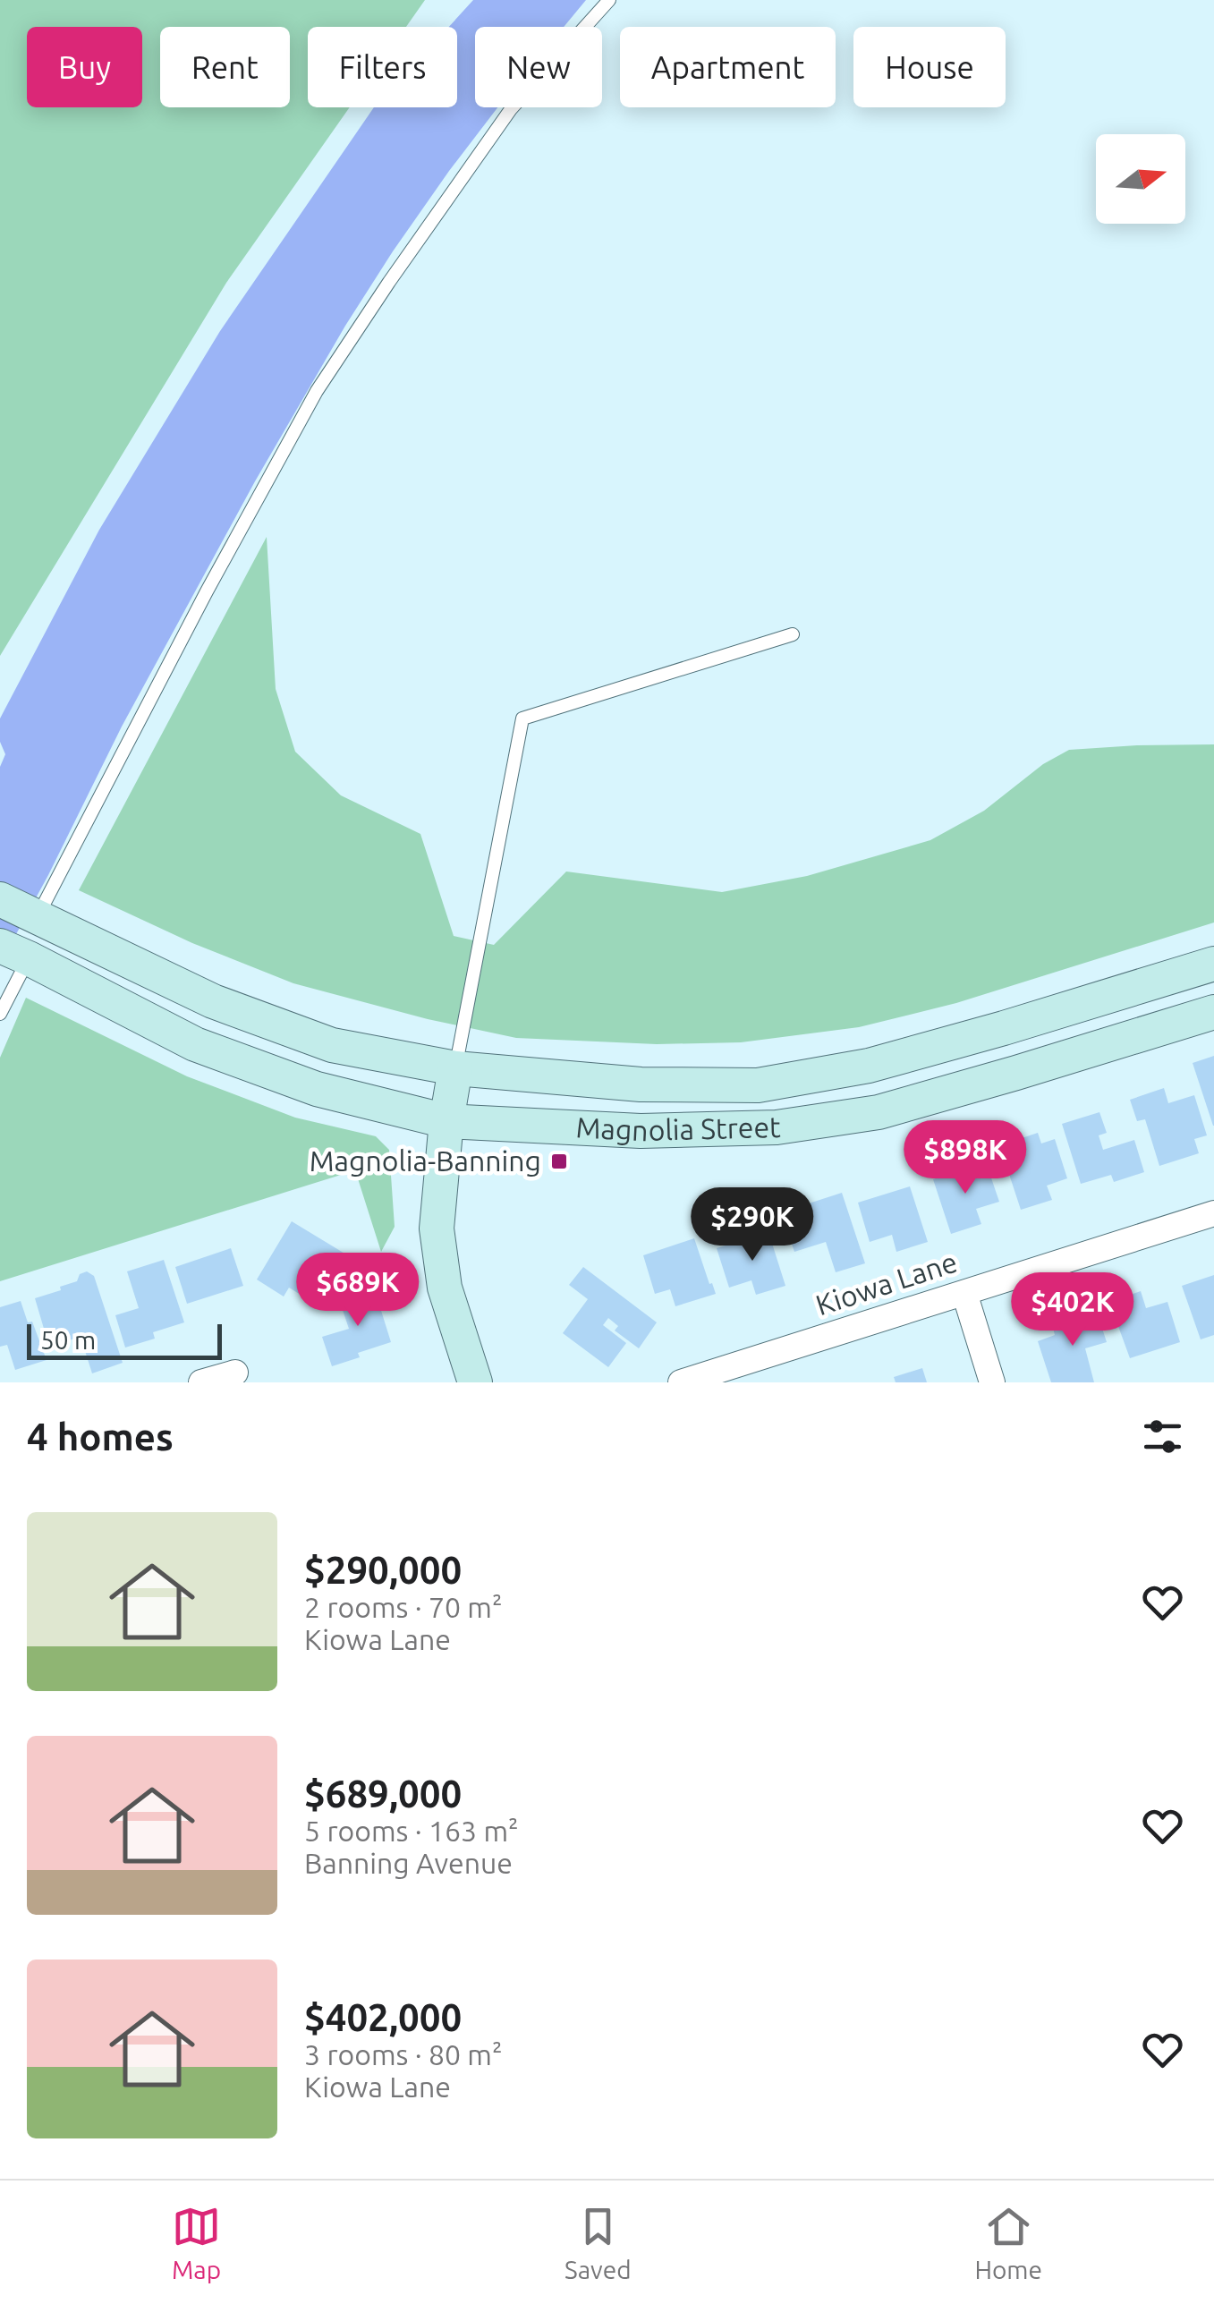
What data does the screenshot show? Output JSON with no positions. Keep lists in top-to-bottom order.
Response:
{
  "streets": {
    "main road": ["Magnolia Street"],
    "street": ["Kiowa Lane"]
  },
  "places": {
    "transit": ["Magnolia-Banning"]
  },
  "scale_bar": "50 m",
  "north": "right",
  "page": {
    "chip": [
      "Buy",
      "Rent",
      "Filters",
      "New",
      "Apartment",
      "House"
    ],
    "price": [
      "$898K",
      "$290K",
      "$689K",
      "$402K"
    ],
    "scale": "50 m",
    "heading": "4 homes",
    "list": [
      {
        "name": "$290,000",
        "note": "2 rooms · 70 m² · Kiowa Lane"
      },
      {
        "name": "$689,000",
        "note": "5 rooms · 163 m² · Banning Avenue"
      },
      {
        "name": "$402,000",
        "note": "3 rooms · 80 m² · Kiowa Lane"
      }
    ],
    "tabs": ["Map", "Saved", "Home"]
  }
}
